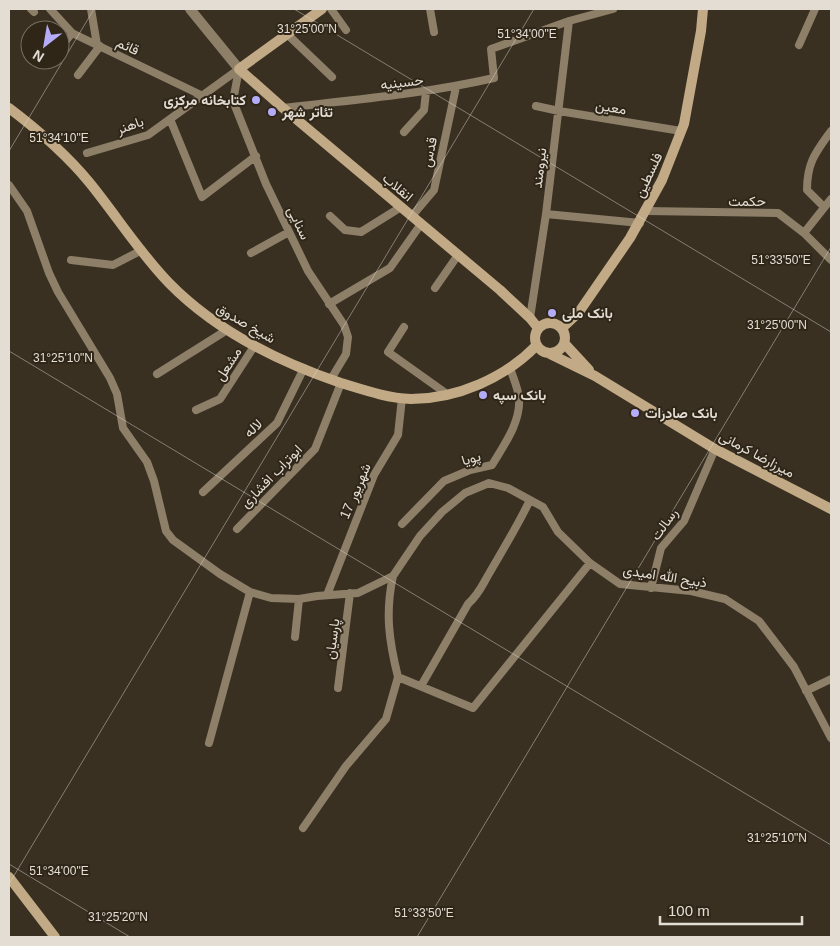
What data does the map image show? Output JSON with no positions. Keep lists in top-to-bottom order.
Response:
{
  "streets": {
    "main road": [
      "فلسطین",
      "انقلاب",
      "شیخ صدوق",
      "میرزارضا کرمانی"
    ],
    "street": [
      "قائم",
      "حسینیه",
      "معین",
      "باهنر",
      "قدس",
      "نیرومند",
      "حکمت",
      "سنایی",
      "مشعل",
      "لاله",
      "پویا",
      "ابوتراب افشاری",
      "17 شهریور",
      "رسالت",
      "ذبیح الله امیدی",
      "پارسیان"
    ]
  },
  "crossings": [
    ["قائم", "باهنر"],
    ["حسینیه", "قدس"],
    ["حسینیه", "نیرومند"],
    ["حسینیه", "انقلاب"],
    ["معین", "نیرومند"],
    ["معین", "فلسطین"],
    ["باهنر", "انقلاب"],
    ["باهنر", "سنایی"],
    ["قدس", "انقلاب"],
    ["نیرومند", "انقلاب"],
    ["فلسطین", "انقلاب"],
    ["فلسطین", "حکمت"],
    ["فلسطین", "شیخ صدوق"],
    ["انقلاب", "سنایی"],
    ["انقلاب", "شیخ صدوق"],
    ["سنایی", "شیخ صدوق"],
    ["سنایی", "ابوتراب افشاری"],
    ["شیخ صدوق", "مشعل"],
    ["شیخ صدوق", "لاله"],
    ["شیخ صدوق", "پویا"],
    ["شیخ صدوق", "ابوتراب افشاری"],
    ["شیخ صدوق", "17 شهریور"],
    ["میرزارضا کرمانی", "رسالت"],
    ["رسالت", "ذبیح الله امیدی"]
  ],
  "places": [
    "کتابخانه مرکزی",
    "تئاتر شهر",
    "بانک ملی",
    "بانک سپه",
    "بانک صادرات"
  ],
  "scale_bar": "100 m",
  "north": "bottom left",
  "coordinates": [
    "31°25'00\"N",
    "51°34'00\"E",
    "51°34'10\"E",
    "51°33'50\"E",
    "31°25'10\"N",
    "31°25'20\"N"
  ]
}
